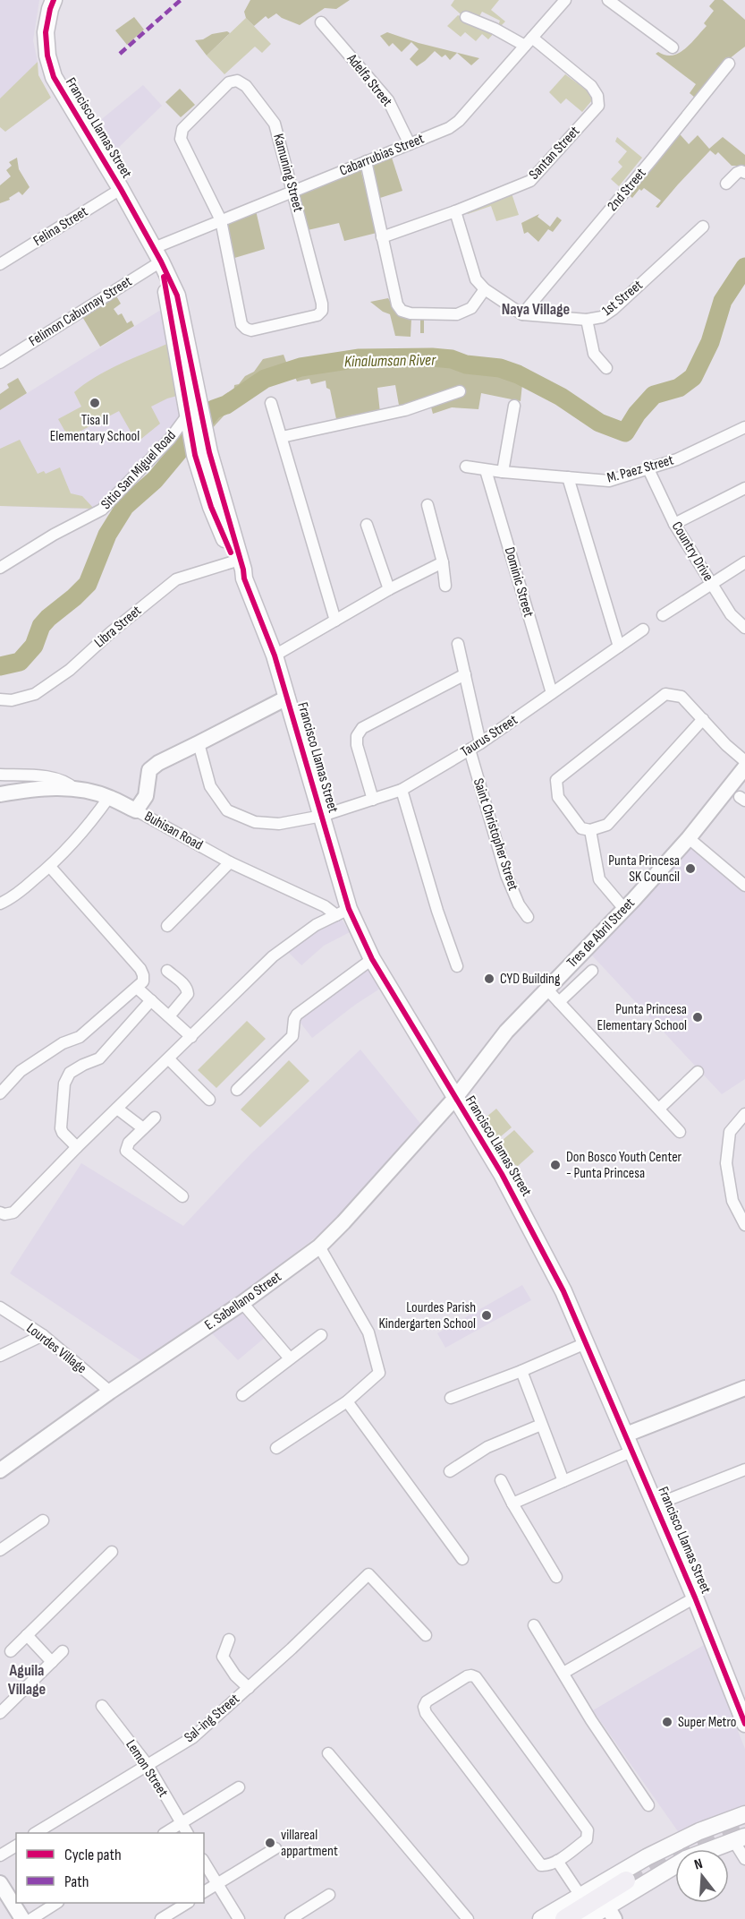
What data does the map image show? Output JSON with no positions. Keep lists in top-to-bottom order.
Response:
{
  "streets": {
    "main road": ["Francisco Llamas Street"],
    "street": [
      "Adelfa Street",
      "Santan Street",
      "Cabarrubias Street",
      "Kamuning Street",
      "2nd Street",
      "Felina Street",
      "1st Street",
      "Felimon Caburnay Street",
      "M. Paez Street",
      "Sitio San Miguel Road",
      "Country Drive",
      "Dominic Street",
      "Libra Street",
      "Taurus Street",
      "Buhisan Road",
      "Saint Christopher Street",
      "Tres de Abril Street",
      "E. Sabellano Street",
      "Lourdes Village",
      "Sal-ing Street",
      "Lemon Street"
    ]
  },
  "crossings": [
    ["Adelfa Street", "Cabarrubias Street"],
    ["Francisco Llamas Street", "Cabarrubias Street"],
    ["Francisco Llamas Street", "Felina Street"],
    ["Francisco Llamas Street", "Felimon Caburnay Street"],
    ["Francisco Llamas Street", "Sitio San Miguel Road"],
    ["Francisco Llamas Street", "Libra Street"],
    ["Francisco Llamas Street", "Taurus Street"],
    ["Francisco Llamas Street", "Buhisan Road"],
    ["Francisco Llamas Street", "Tres de Abril Street"],
    ["Francisco Llamas Street", "E. Sabellano Street"],
    ["Santan Street", "Cabarrubias Street"],
    ["Santan Street", "1st Street"],
    ["Cabarrubias Street", "Kamuning Street"],
    ["Cabarrubias Street", "Felimon Caburnay Street"],
    ["2nd Street", "1st Street"],
    ["M. Paez Street", "Country Drive"],
    ["M. Paez Street", "Dominic Street"],
    ["Dominic Street", "Taurus Street"],
    ["Taurus Street", "Saint Christopher Street"],
    ["Tres de Abril Street", "E. Sabellano Street"],
    ["E. Sabellano Street", "Lourdes Village"],
    ["Sal-ing Street", "Lemon Street"]
  ],
  "districts": ["Naya Village", "Aguila Village"],
  "water": ["Kinalumsan River"],
  "places": [
    "Tisa II Elementary School",
    "Punta Princesa SK Council",
    "CYD Building",
    "Punta Princesa Elementary School",
    "Don Bosco Youth Center - Punta Princesa",
    "Lourdes Parish Kindergarten School",
    "Super Metro",
    "villareal appartment"
  ],
  "legend": ["Cycle path", "Path"],
  "north": "top"
}
